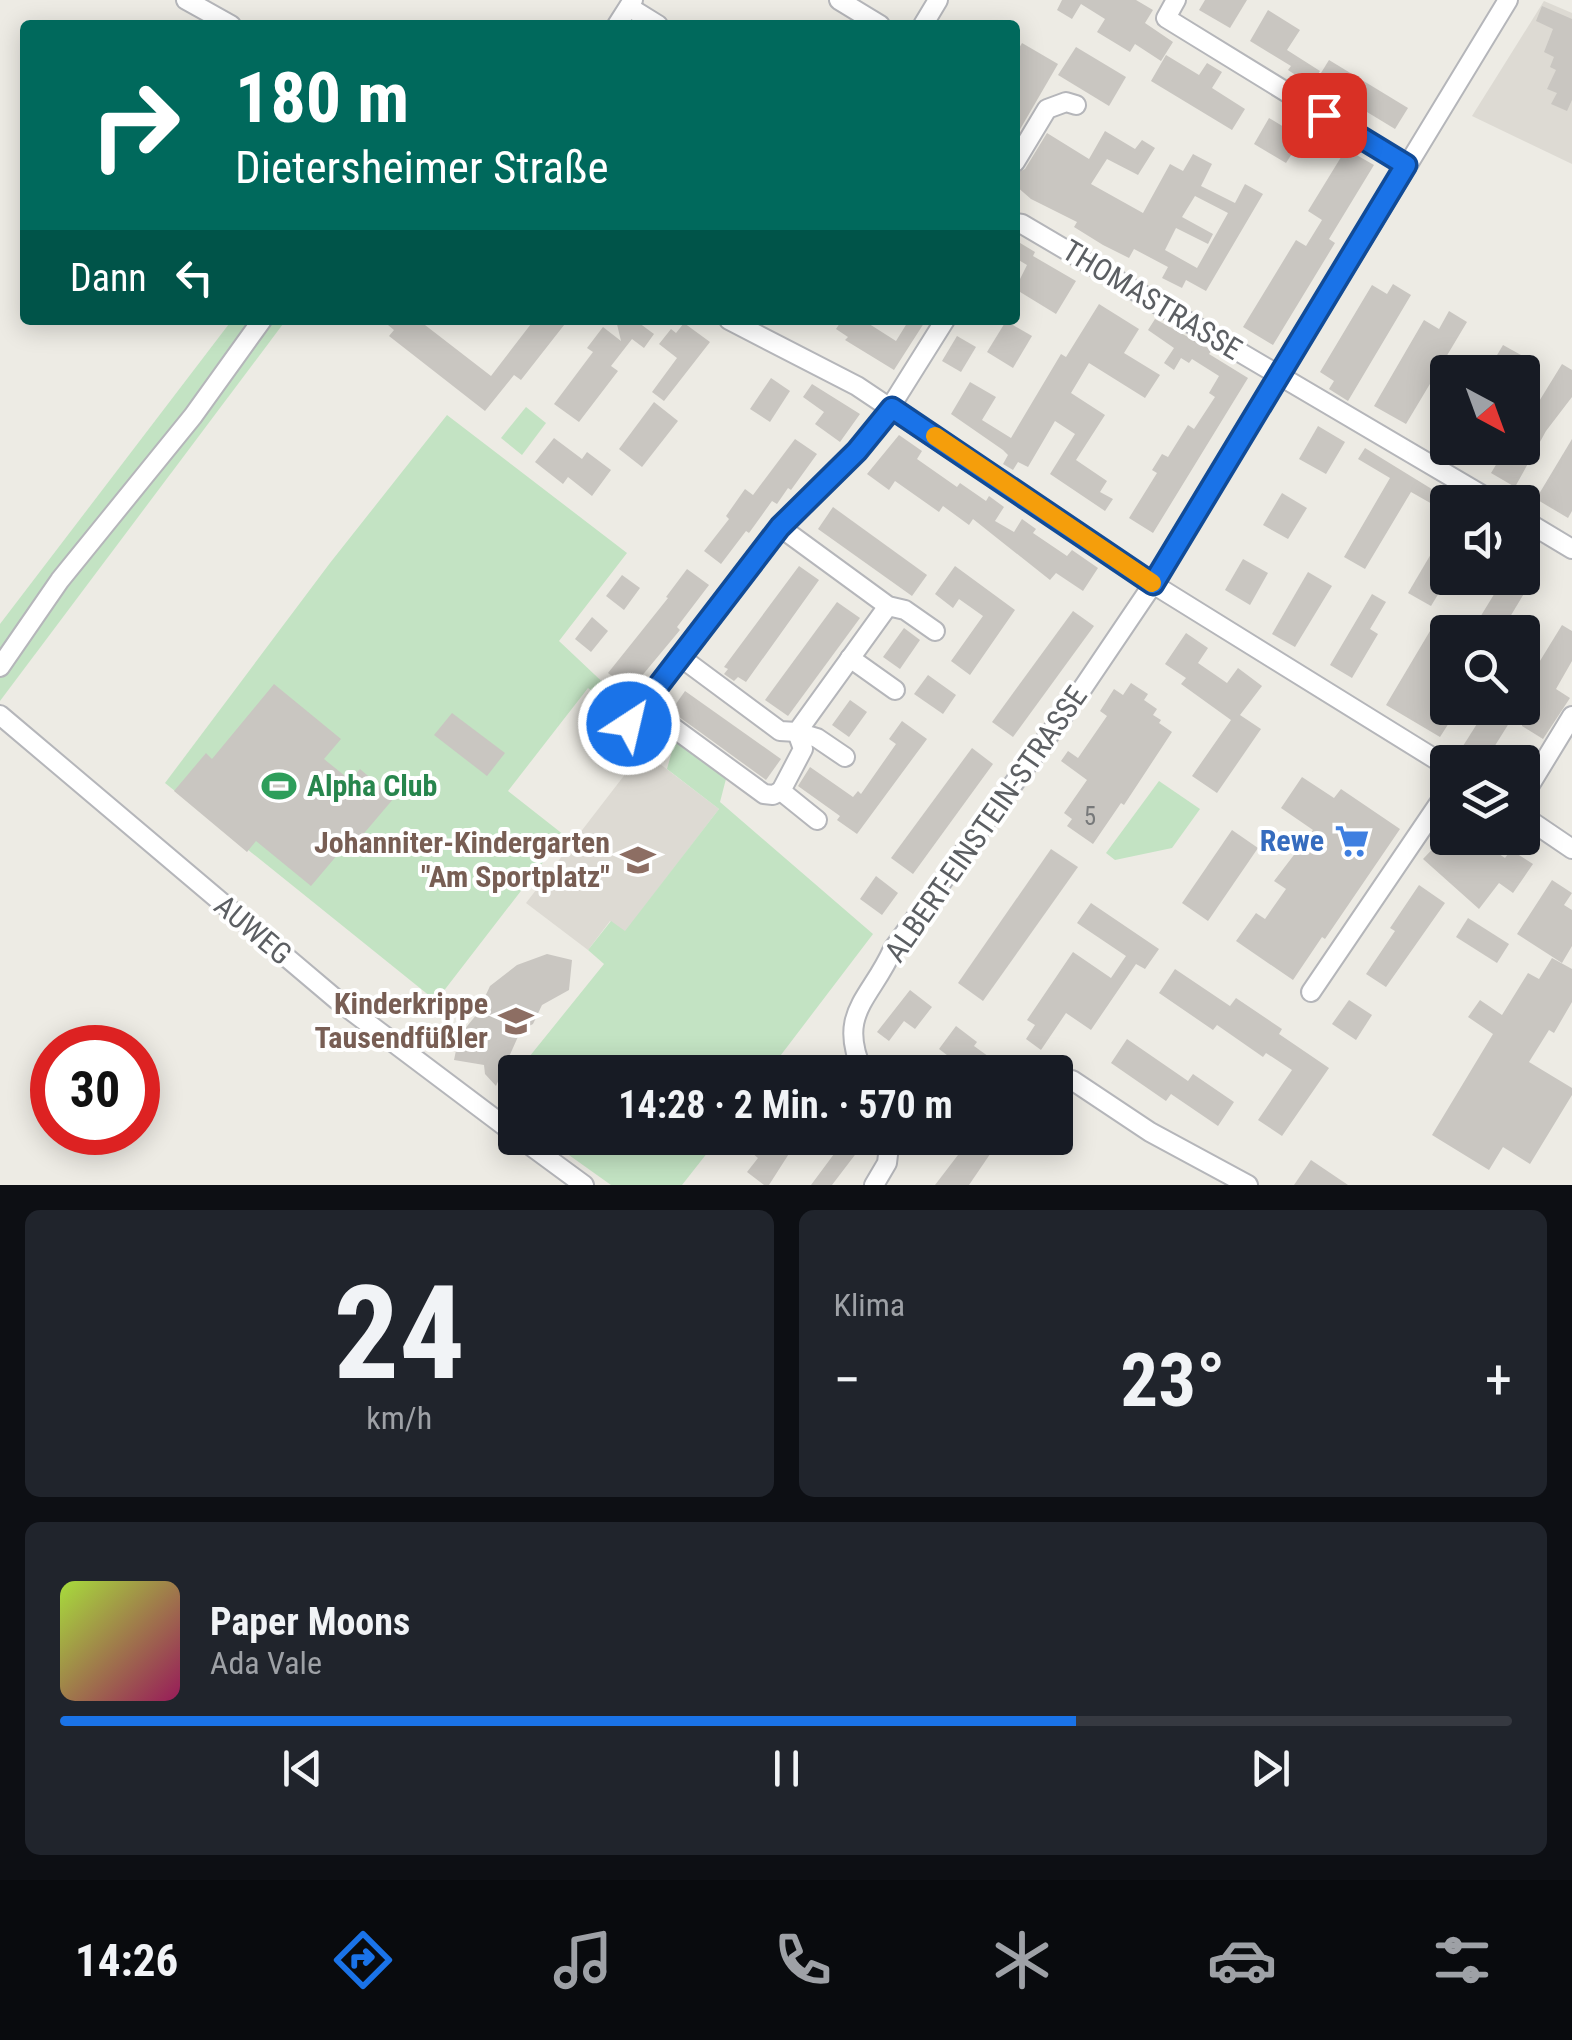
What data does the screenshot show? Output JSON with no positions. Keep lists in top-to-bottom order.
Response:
{
  "streets": {
    "street": ["THOMASTRASSE", "ALBERT-EINSTEIN-STRASSE", "AUWEG"]
  },
  "crossings": [
    ["THOMASTRASSE", "ALBERT-EINSTEIN-STRASSE"]
  ],
  "places": {
    "sports": ["Alpha Club"],
    "supermarket": ["Rewe"],
    "school or university": ["Johanniter-Kindergarten \"Am Sportplatz\"", "Kinderkrippe Tausendfüßler"]
  },
  "house_numbers": ["5"],
  "north": "bottom right",
  "page": {
    "turn": ["180 m", "Dietersheimer Straße"],
    "then": "Dann",
    "limit": "30",
    "trip": "14:28 · 2 Min. · 570 m",
    "tile": [
      ["24", "km/h"],
      "Klima"
    ],
    "heat": ["−", "23°", "+"],
    "song": ["Paper Moons", "Ada Vale"],
    "tabs": "14:26"
  }
}
